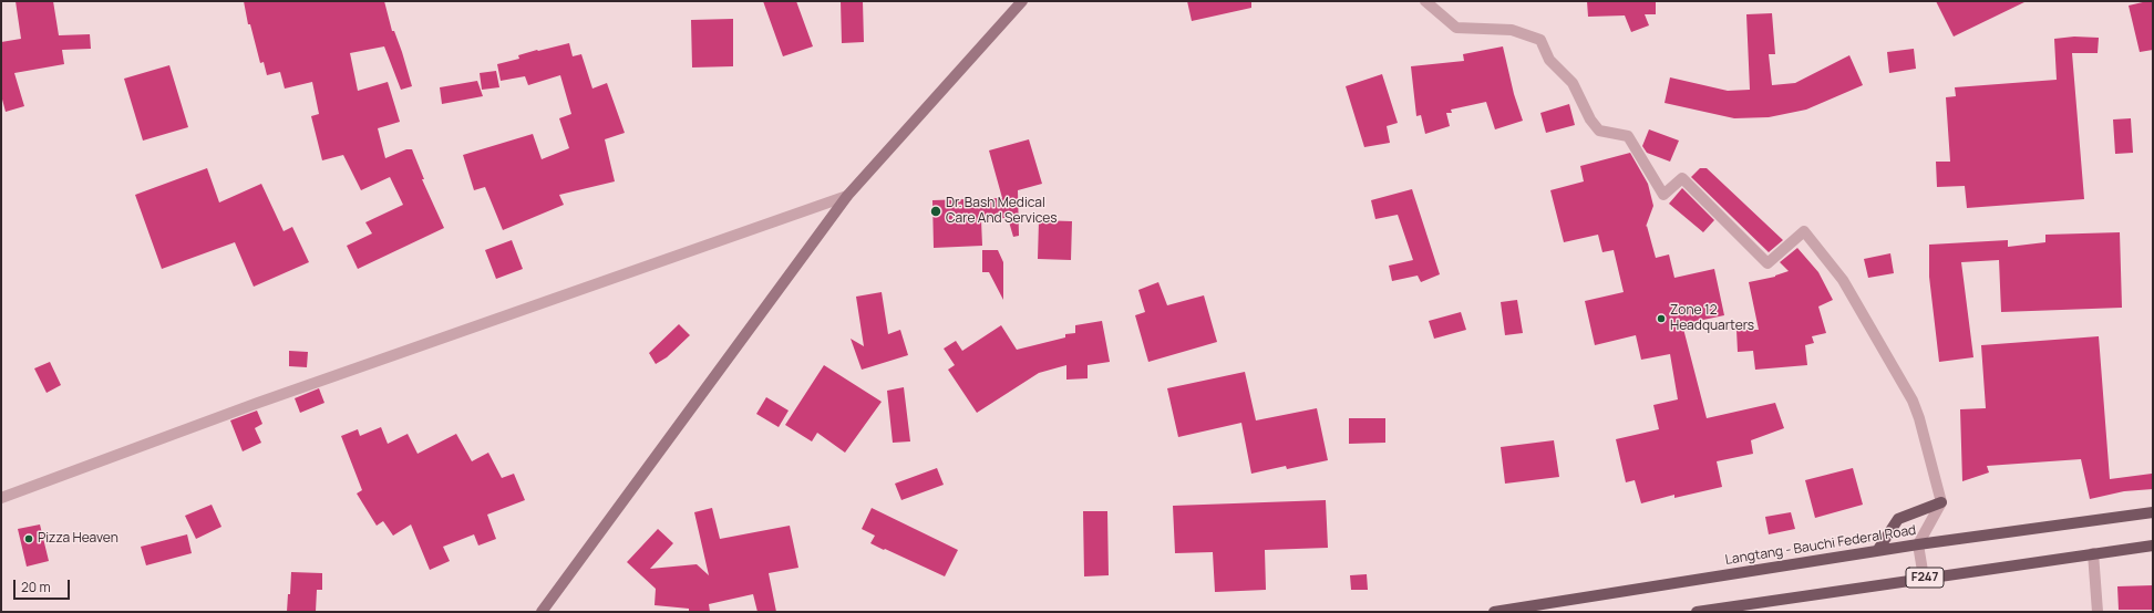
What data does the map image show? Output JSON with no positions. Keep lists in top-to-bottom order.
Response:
{
  "streets": {
    "main road": ["Langtang - Bauchi Federal Road", "F247"]
  },
  "places": ["Dr. Bash Medical Care And Services", "Zone 12 Headquarters", "Pizza Heaven"],
  "scale_bar": "20 m"
}
